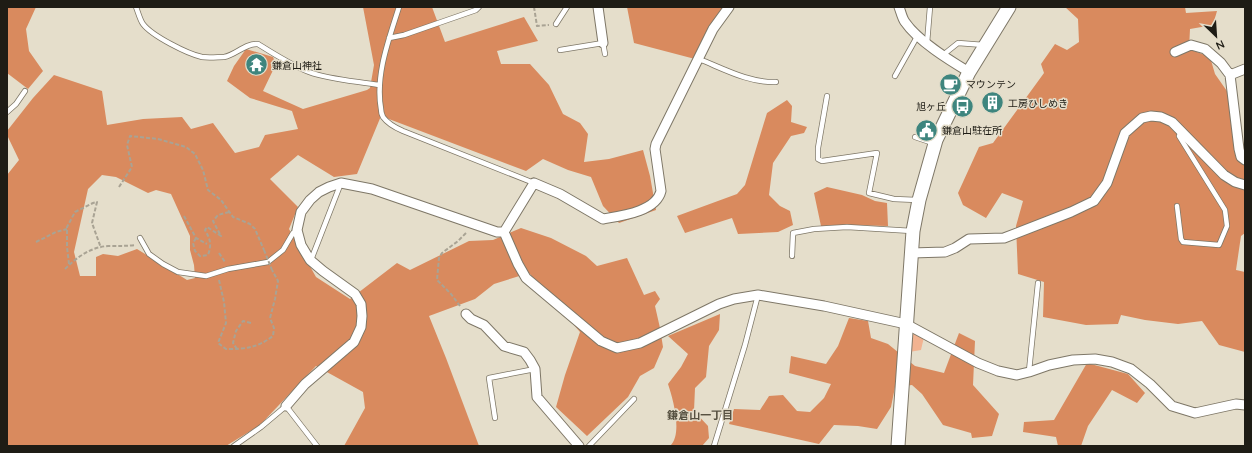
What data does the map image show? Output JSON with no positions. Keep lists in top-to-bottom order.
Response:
{
  "districts": ["鎌倉山一丁目"],
  "places": {
    "temple": ["鎌倉山神社"],
    "cafe": ["マウンテン"],
    "building": ["工房ひしめき"],
    "bus stop": ["旭ヶ丘"],
    "public building": ["鎌倉山駐在所"]
  },
  "north": "bottom right"
}
